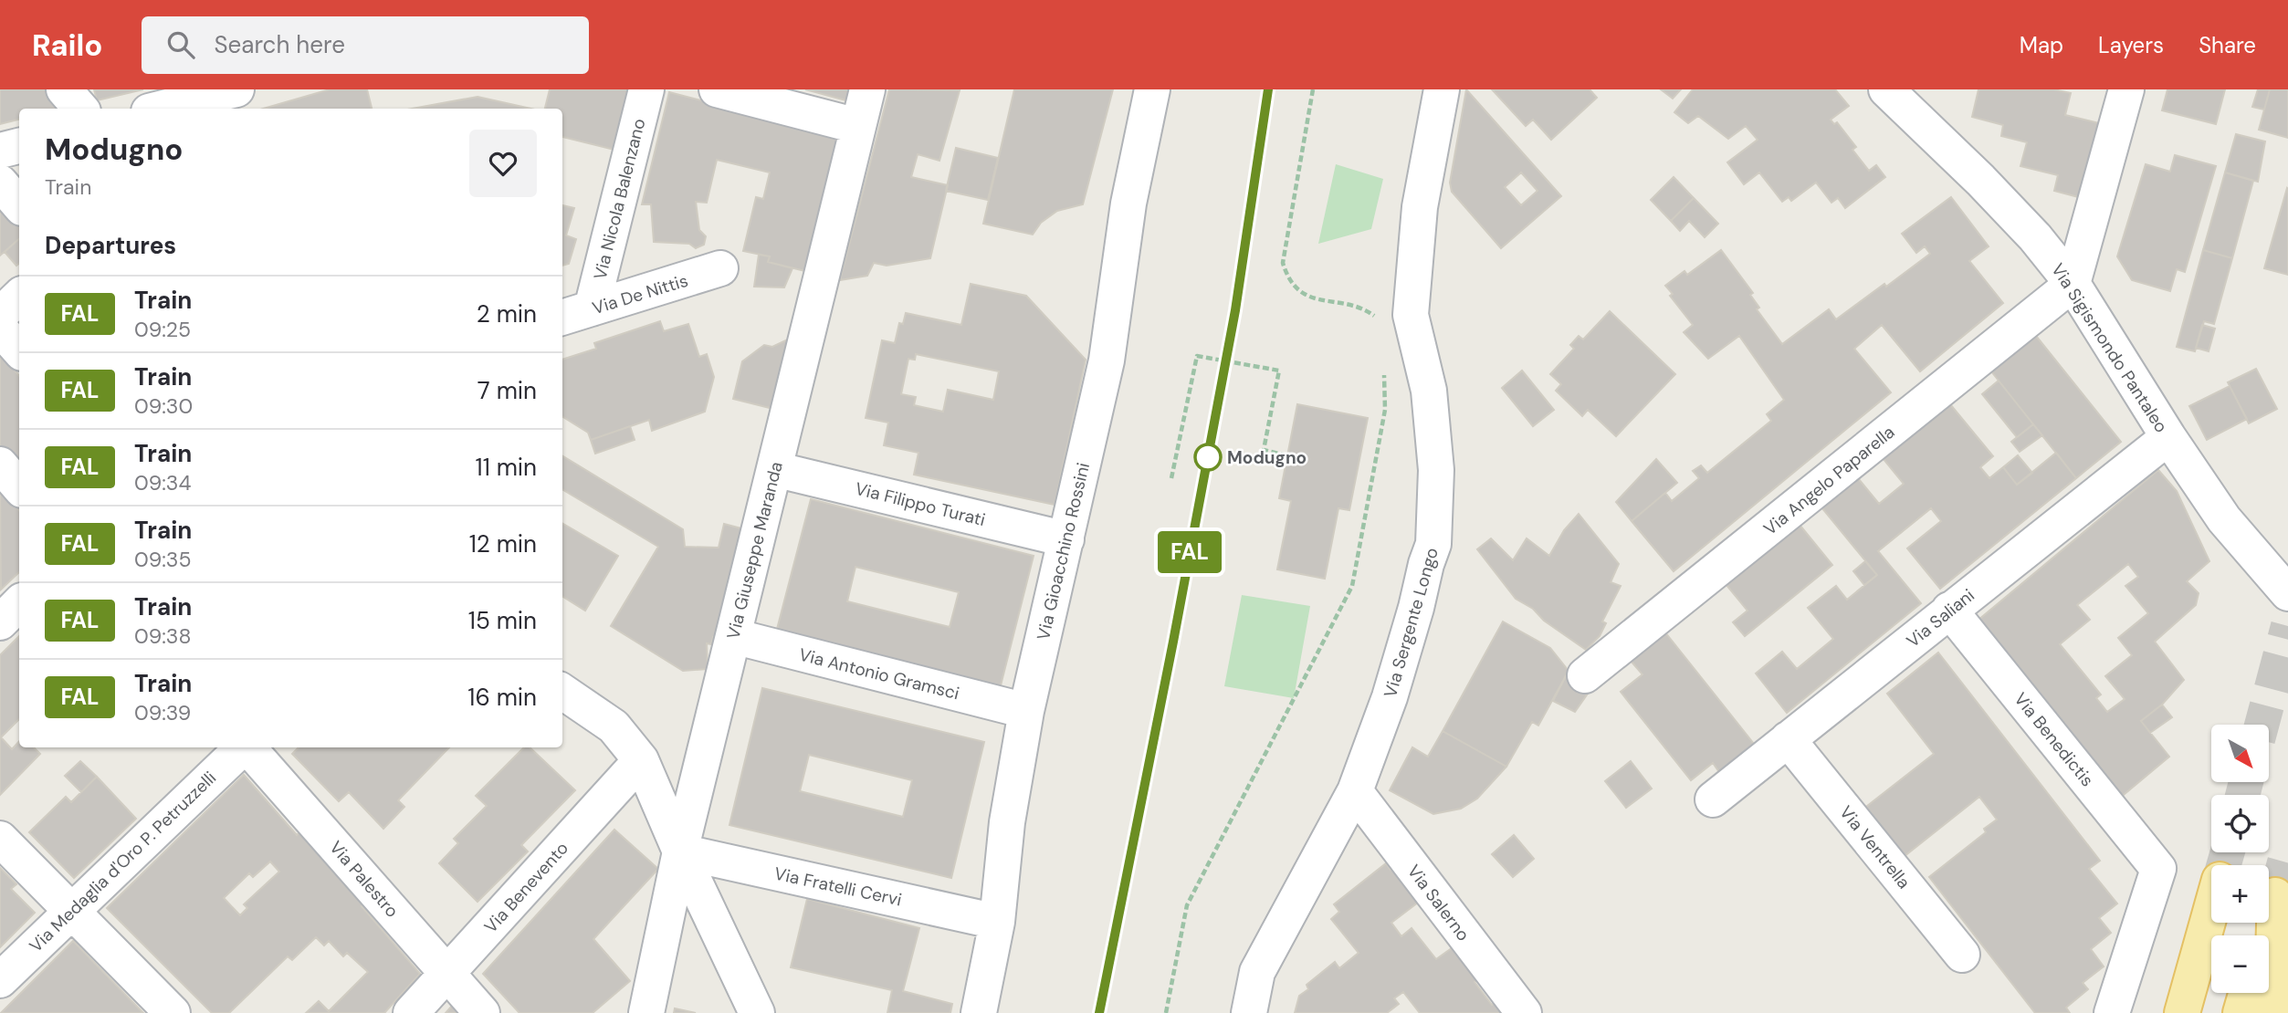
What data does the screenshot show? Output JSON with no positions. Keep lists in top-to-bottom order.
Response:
{
  "streets": {
    "street": [
      "Via Nicola Balenzano",
      "Via De Nittis",
      "Via Sigismondo Pantaleo",
      "Via Angelo Paparella",
      "Via Filippo Turati",
      "Via Giuseppe Maranda",
      "Via Gioacchino Rossini",
      "Via Saliani",
      "Via Sergente Longo",
      "Via Antonio Gramsci",
      "Via Benedictis",
      "Via Ventrella",
      "Via Medaglia d'Oro P. Petruzzelli",
      "Via Palestro",
      "Via Fratelli Cervi",
      "Via Benevento",
      "Via Salerno"
    ]
  },
  "crossings": [
    ["Via Nicola Balenzano", "Via De Nittis"],
    ["Via Sigismondo Pantaleo", "Via Angelo Paparella"],
    ["Via Sigismondo Pantaleo", "Via Saliani"],
    ["Via Filippo Turati", "Via Giuseppe Maranda"],
    ["Via Filippo Turati", "Via Gioacchino Rossini"],
    ["Via Giuseppe Maranda", "Via Antonio Gramsci"],
    ["Via Giuseppe Maranda", "Via Fratelli Cervi"],
    ["Via Gioacchino Rossini", "Via Antonio Gramsci"],
    ["Via Gioacchino Rossini", "Via Fratelli Cervi"],
    ["Via Saliani", "Via Benedictis"],
    ["Via Saliani", "Via Ventrella"],
    ["Via Sergente Longo", "Via Salerno"],
    ["Via Palestro", "Via Benevento"]
  ],
  "places": ["Modugno"],
  "north": "bottom right",
  "page": {
    "header": "Railo",
    "search": "Search here",
    "nav": ["Map", "Layers", "Share"],
    "on_map": "FAL",
    "heading": [
      ["Modugno", "Train"],
      "Departures"
    ],
    "list": [
      {
        "mark": "FAL",
        "name": "Train",
        "note": "09:25",
        "value": "2 min"
      },
      {
        "mark": "FAL",
        "name": "Train",
        "note": "09:30",
        "value": "7 min"
      },
      {
        "mark": "FAL",
        "name": "Train",
        "note": "09:34",
        "value": "11 min"
      },
      {
        "mark": "FAL",
        "name": "Train",
        "note": "09:35",
        "value": "12 min"
      },
      {
        "mark": "FAL",
        "name": "Train",
        "note": "09:38",
        "value": "15 min"
      },
      {
        "mark": "FAL",
        "name": "Train",
        "note": "09:39",
        "value": "16 min"
      }
    ],
    "map_buttons": ["+", "−"]
  }
}
